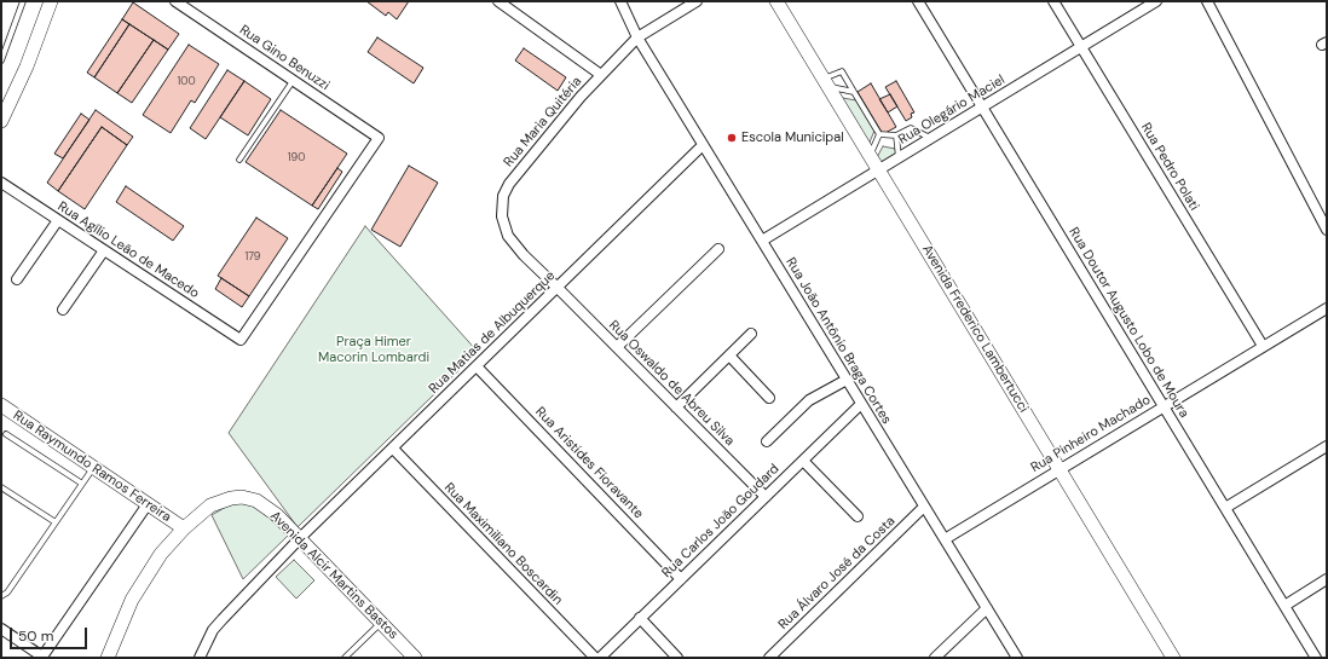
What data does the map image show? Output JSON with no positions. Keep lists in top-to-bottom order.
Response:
{
  "streets": {
    "street": [
      "Rua Gino Benuzzi",
      "Rua Olegário Maciel",
      "Rua Maria Quitéria",
      "Rua Pedro Polati",
      "Rua Agílio Leão de Macedo",
      "Rua Doutor Augusto Lobo de Moura",
      "Avenida Frederico Lambertucci",
      "Rua Matias de Albuquerque",
      "Rua João Antônio Braga Cortes",
      "Rua Oswaldo de Abreu Silva",
      "Rua Pinheiro Machado",
      "Rua Aristides Fioravante",
      "Rua Raymundo Ramos Ferreira",
      "Rua Carlos João Goudard",
      "Rua Maximiliano Boscardin",
      "Rua Álvaro José da Costa",
      "Avenida Alcir Martins Bastos"
    ]
  },
  "crossings": [
    ["Rua Gino Benuzzi", "Rua Agílio Leão de Macedo"],
    ["Rua Olegário Maciel", "Rua Pedro Polati"],
    ["Rua Olegário Maciel", "Rua Doutor Augusto Lobo de Moura"],
    ["Rua Olegário Maciel", "Avenida Frederico Lambertucci"],
    ["Rua Olegário Maciel", "Rua João Antônio Braga Cortes"],
    ["Rua Maria Quitéria", "Rua Matias de Albuquerque"],
    ["Rua Maria Quitéria", "Rua João Antônio Braga Cortes"],
    ["Rua Maria Quitéria", "Rua Oswaldo de Abreu Silva"],
    ["Rua Pedro Polati", "Rua Pinheiro Machado"],
    ["Rua Doutor Augusto Lobo de Moura", "Rua Pinheiro Machado"],
    ["Avenida Frederico Lambertucci", "Rua Pinheiro Machado"],
    ["Rua Matias de Albuquerque", "Rua João Antônio Braga Cortes"],
    ["Rua Matias de Albuquerque", "Rua Oswaldo de Abreu Silva"],
    ["Rua Matias de Albuquerque", "Rua Aristides Fioravante"],
    ["Rua Matias de Albuquerque", "Rua Maximiliano Boscardin"],
    ["Rua Matias de Albuquerque", "Avenida Alcir Martins Bastos"],
    ["Rua João Antônio Braga Cortes", "Rua Pinheiro Machado"],
    ["Rua João Antônio Braga Cortes", "Rua Carlos João Goudard"],
    ["Rua João Antônio Braga Cortes", "Rua Álvaro José da Costa"],
    ["Rua Oswaldo de Abreu Silva", "Rua Carlos João Goudard"],
    ["Rua Aristides Fioravante", "Rua Carlos João Goudard"],
    ["Rua Raymundo Ramos Ferreira", "Avenida Alcir Martins Bastos"]
  ],
  "parks": ["Praça Himer Macorin Lombardi"],
  "places": ["Escola Municipal"],
  "house_numbers": ["100", "190", "179"],
  "scale_bar": "50 m"
}
